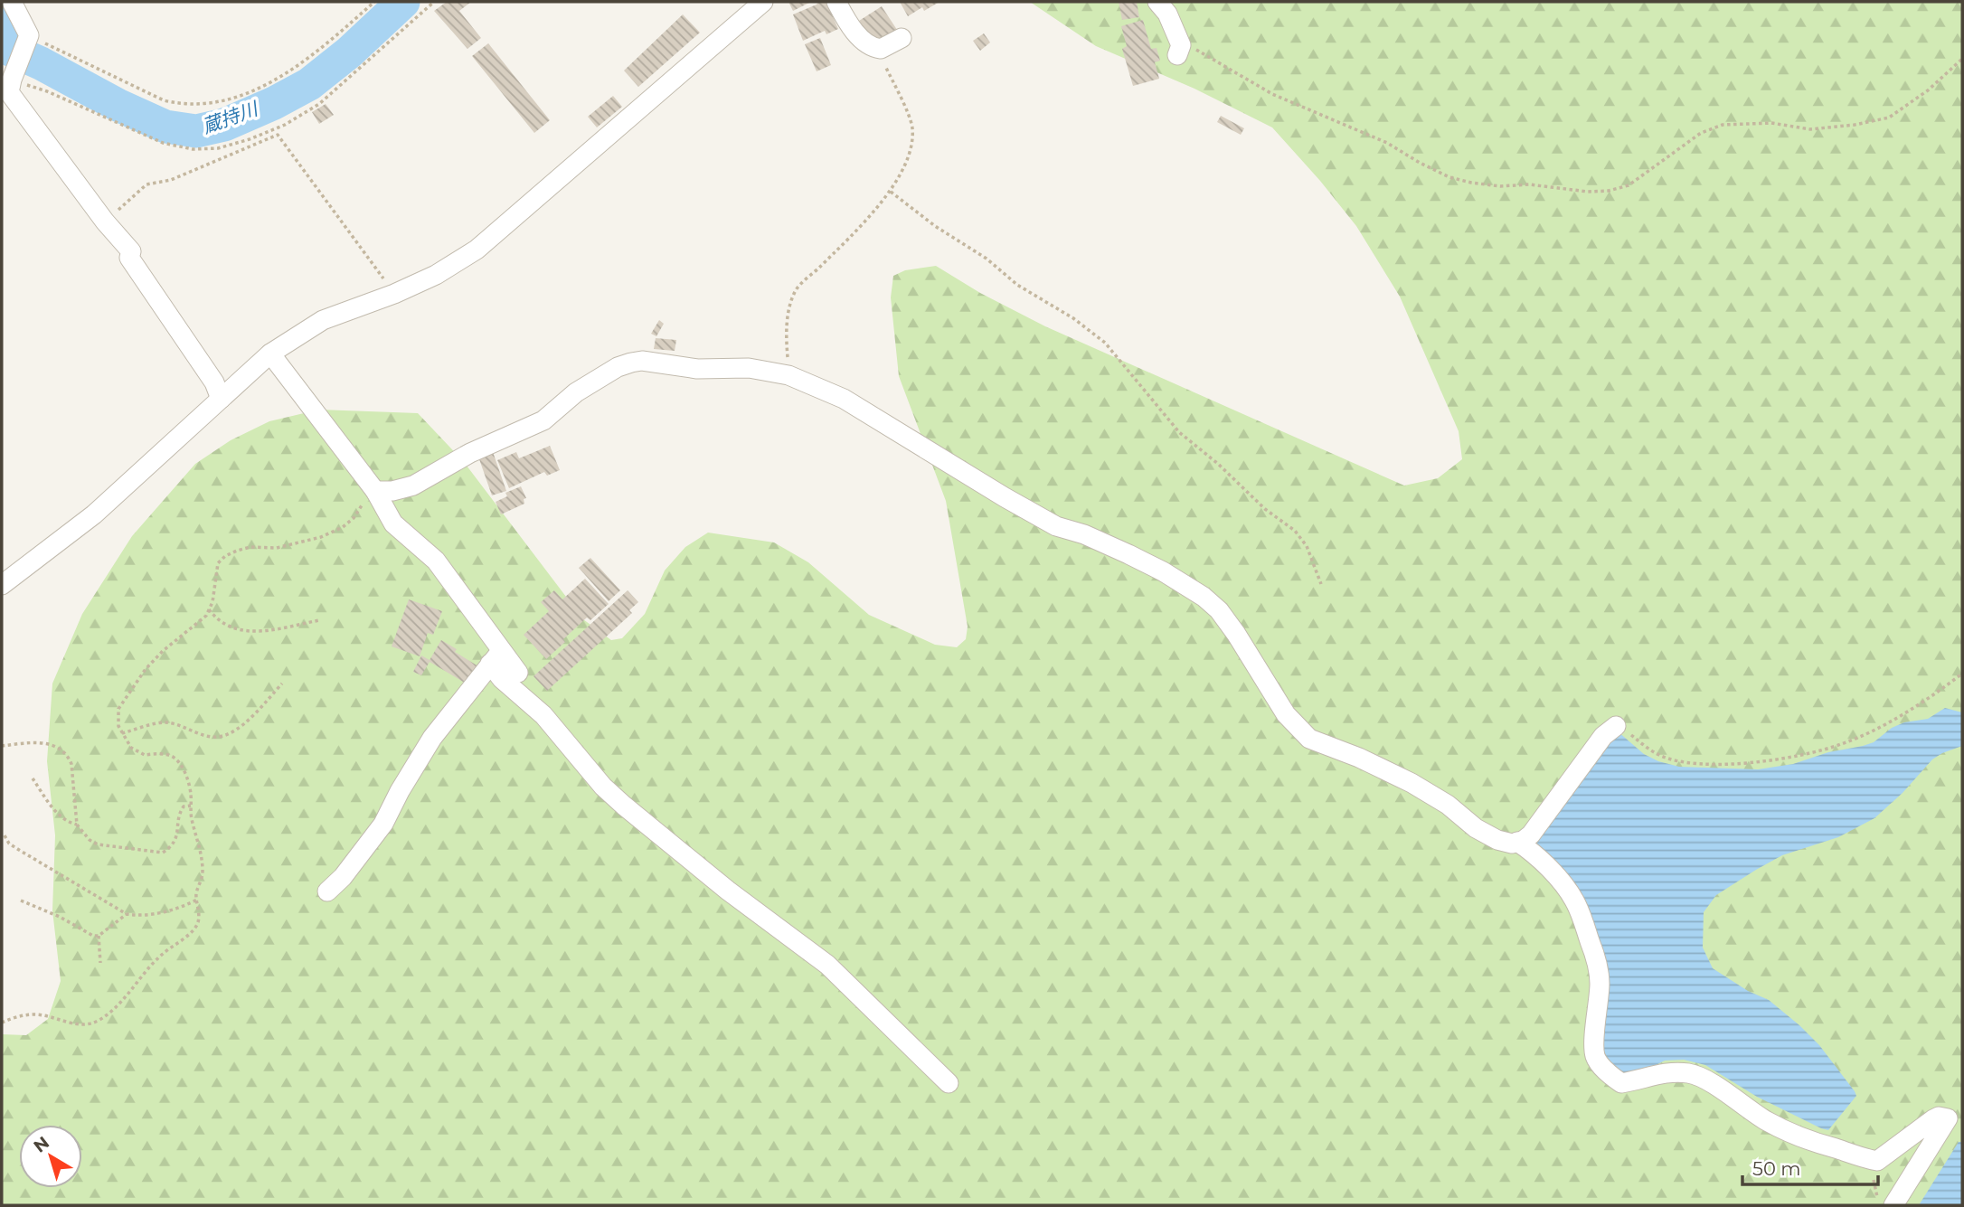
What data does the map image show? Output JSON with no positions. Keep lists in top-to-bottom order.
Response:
{
  "water": ["蔵持川"],
  "scale_bar": "50 m",
  "north": "top left"
}
